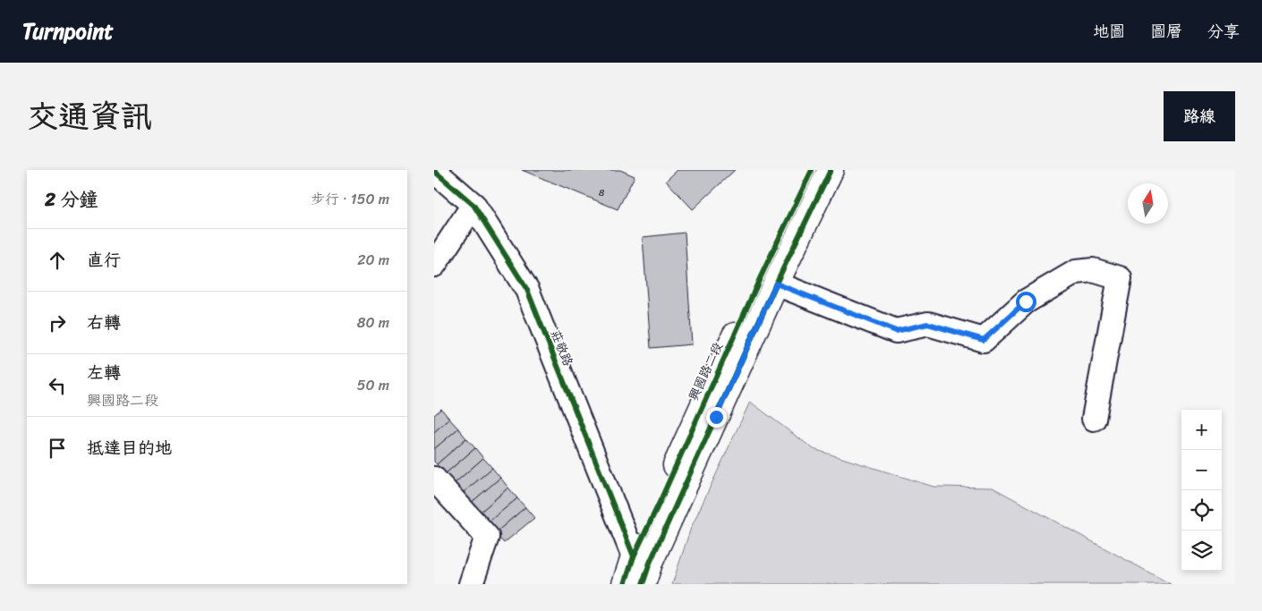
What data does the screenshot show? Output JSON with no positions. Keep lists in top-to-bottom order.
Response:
{
  "streets": {
    "main road": ["興國路二段"],
    "street": ["莊敬路"]
  },
  "crossings": [
    ["莊敬路", "興國路二段"]
  ],
  "house_numbers": ["8"],
  "north": "top",
  "page": {
    "header": "Turnpoint",
    "nav": ["地圖", "圖層", "分享"],
    "title": "交通資訊",
    "buttons": "路線",
    "heading": ["2 分鐘", "步行 · 150 m"],
    "list": [
      ["直行", "20 m"],
      ["右轉", "80 m"],
      ["左轉", "興國路二段", "50 m"],
      "抵達目的地"
    ],
    "map_buttons": ["+", "−"]
  }
}
